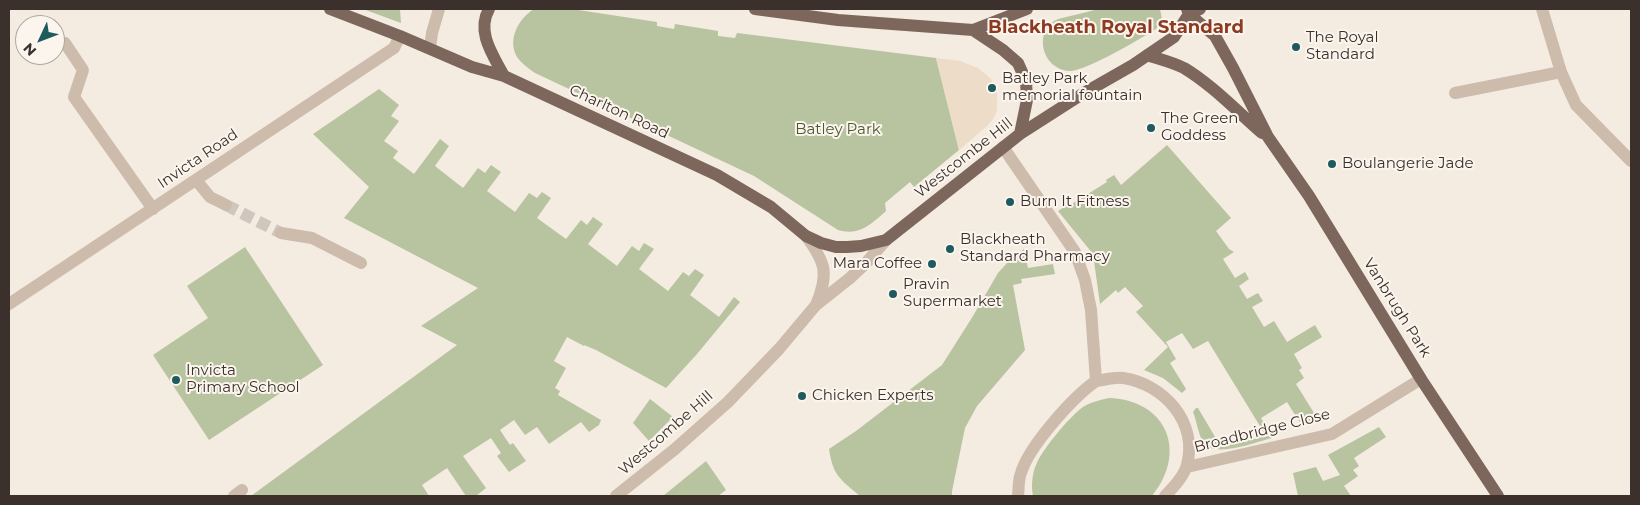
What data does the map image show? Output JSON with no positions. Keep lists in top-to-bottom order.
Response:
{
  "streets": {
    "main road": ["Charlton Road", "Westcombe Hill", "Vanbrugh Park"],
    "street": ["Invicta Road", "Broadbridge Close"]
  },
  "crossings": [
    ["Charlton Road", "Westcombe Hill"],
    ["Charlton Road", "Invicta Road"],
    ["Westcombe Hill", "Vanbrugh Park"],
    ["Vanbrugh Park", "Broadbridge Close"]
  ],
  "districts": ["Blackheath Royal Standard"],
  "parks": ["Batley Park"],
  "places": [
    "The Royal Standard",
    "Batley Park memorial fountain",
    "The Green Goddess",
    "Boulangerie Jade",
    "Burn It Fitness",
    "Blackheath Standard Pharmacy",
    "Mara Coffee",
    "Pravin Supermarket",
    "Invicta Primary School",
    "Chicken Experts"
  ],
  "north": "bottom left"
}
